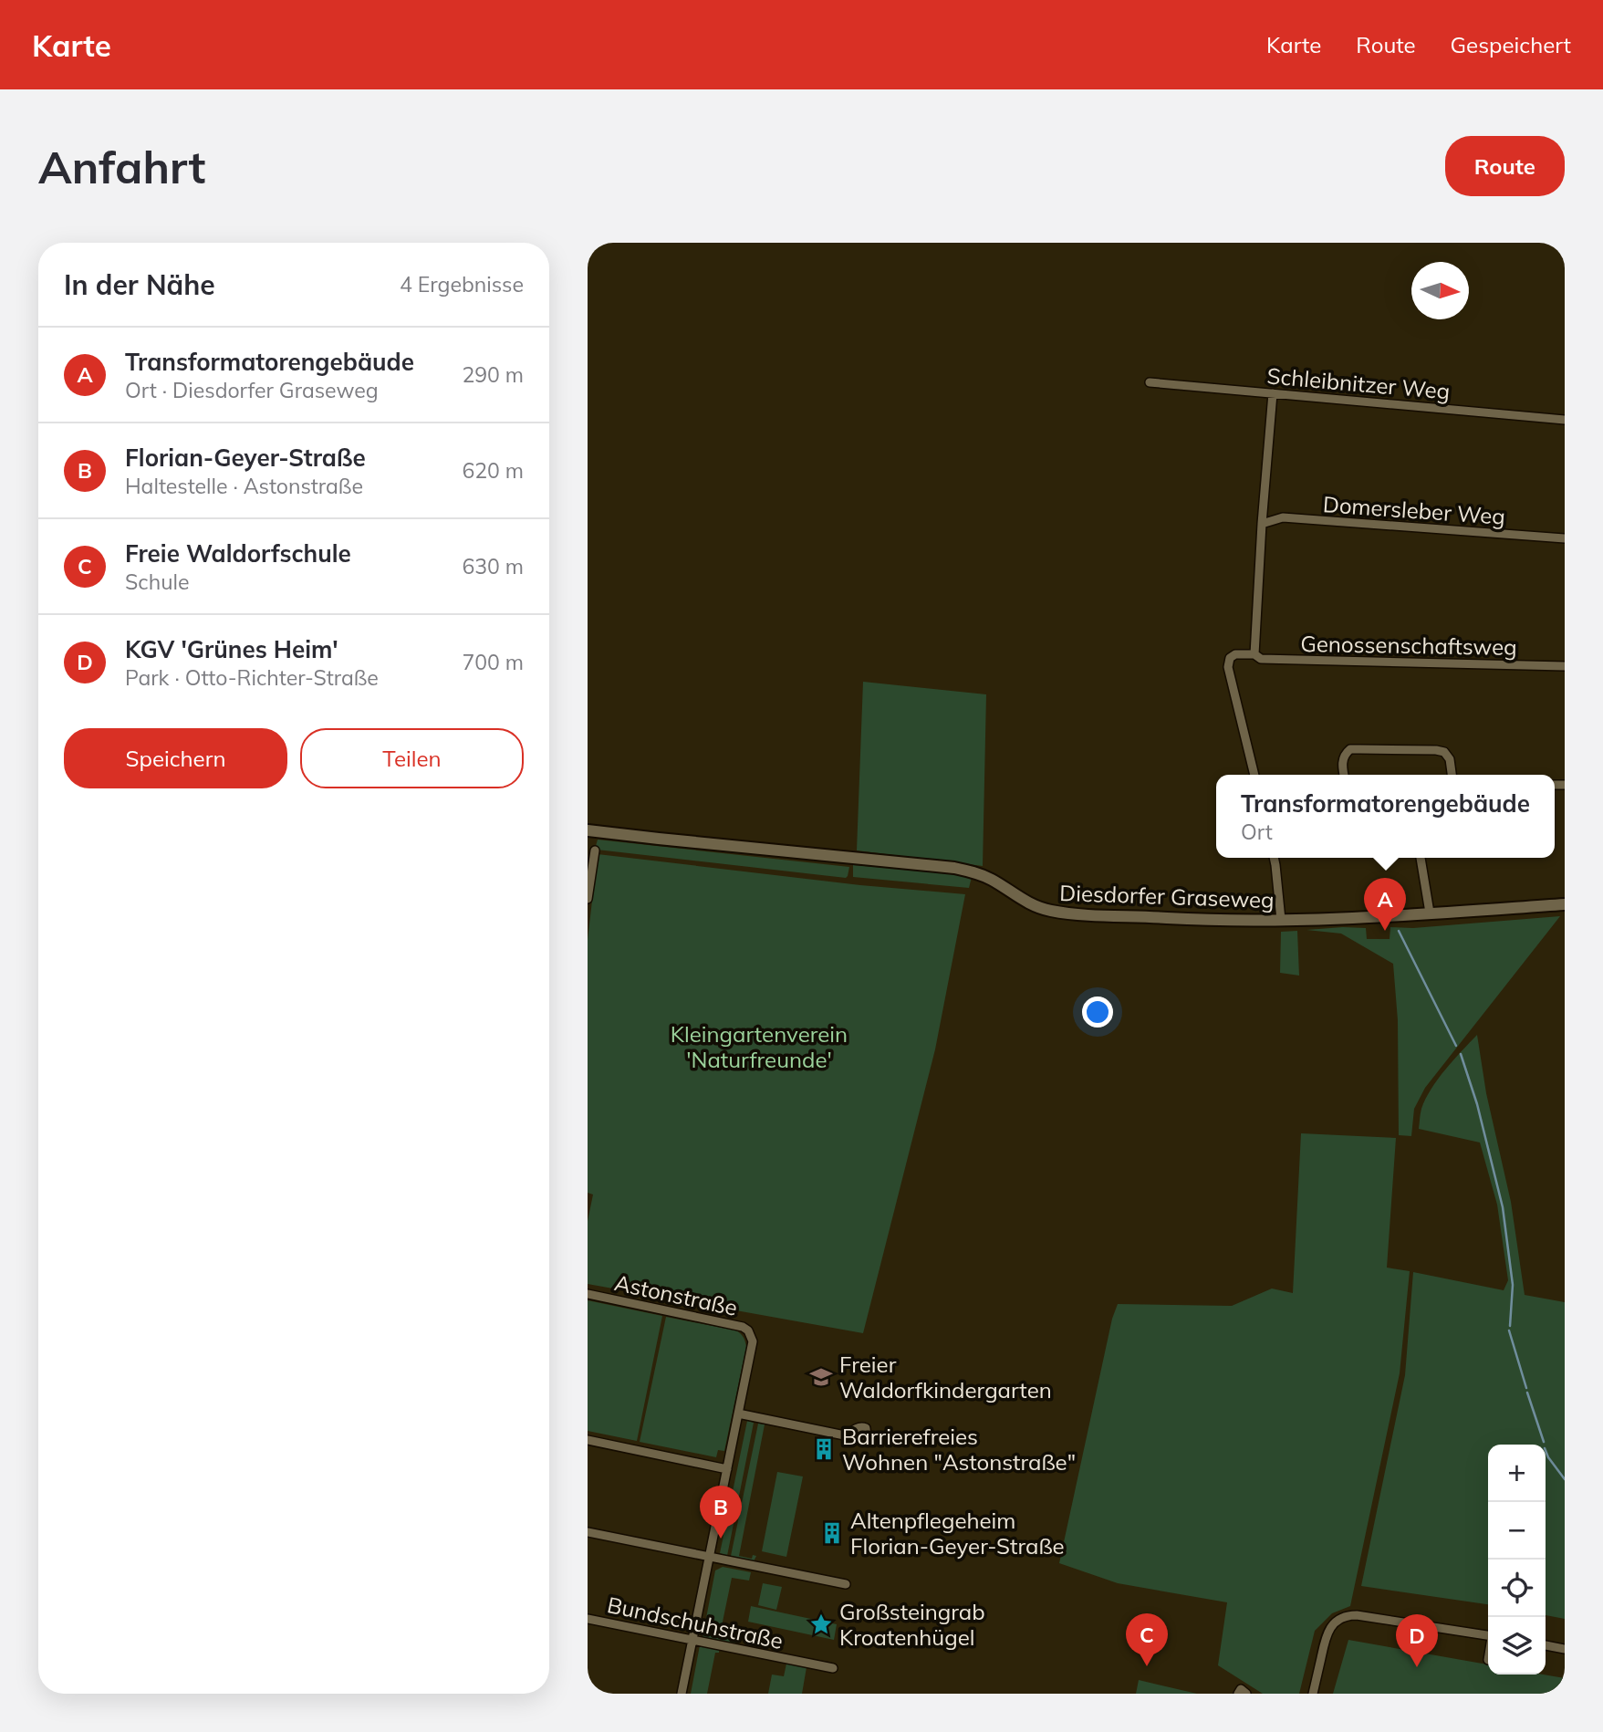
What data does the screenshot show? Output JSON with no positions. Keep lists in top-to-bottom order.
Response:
{
  "streets": {
    "main road": ["Diesdorfer Graseweg"],
    "street": [
      "Schleibnitzer Weg",
      "Domersleber Weg",
      "Genossenschaftsweg",
      "Astonstraße",
      "Bundschuhstraße"
    ]
  },
  "crossings": [
    ["Astonstraße", "Bundschuhstraße"]
  ],
  "parks": ["Kleingartenverein 'Naturfreunde'"],
  "places": {
    "school or university": ["Freier Waldorfkindergarten"],
    "building": ["Barrierefreies Wohnen \"Astonstraße\"", "Altenpflegeheim Florian-Geyer-Straße"],
    "place": ["Großsteingrab Kroatenhügel"]
  },
  "north": "right",
  "page": {
    "header": "Karte",
    "nav": ["Karte", "Route", "Gespeichert"],
    "buttons": [
      "Route",
      ["Speichern", "Teilen"]
    ],
    "title": "Anfahrt",
    "heading": ["In der Nähe", "4 Ergebnisse"],
    "list": [
      {
        "mark": "A",
        "name": "Transformatorengebäude",
        "note": "Ort · Diesdorfer Graseweg",
        "value": "290 m"
      },
      {
        "mark": "B",
        "name": "Florian-Geyer-Straße",
        "note": "Haltestelle · Astonstraße",
        "value": "620 m"
      },
      {
        "mark": "C",
        "name": "Freie Waldorfschule",
        "note": "Schule",
        "value": "630 m"
      },
      {
        "mark": "D",
        "name": "KGV 'Grünes Heim'",
        "note": "Park · Otto-Richter-Straße",
        "value": "700 m"
      }
    ],
    "popup": ["Transformatorengebäude", "Ort"],
    "pins": [
      "A",
      "B",
      "C",
      "D"
    ],
    "map_buttons": ["+", "−"]
  }
}
